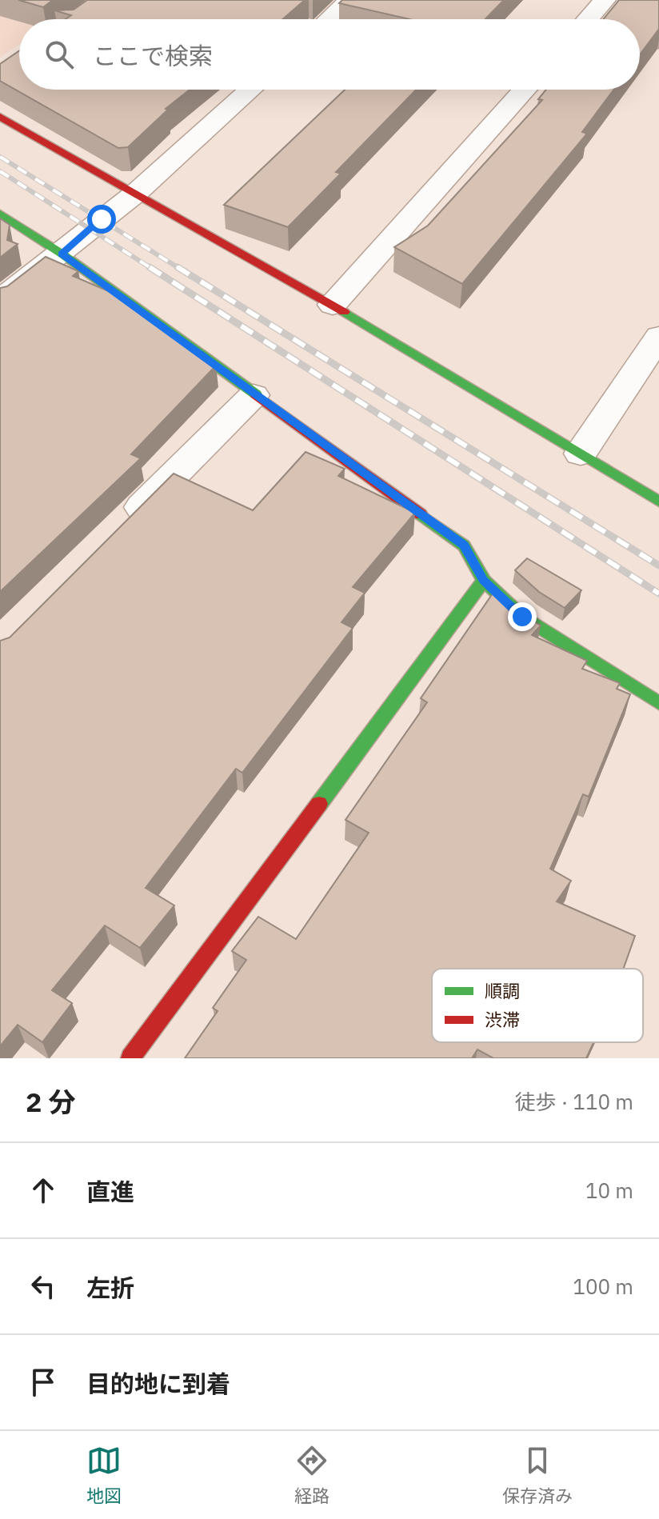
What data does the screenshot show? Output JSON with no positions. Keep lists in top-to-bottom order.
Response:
{
  "legend": ["順調", "渋滞"],
  "page": {
    "search": "ここで検索",
    "heading": ["2 分", "徒歩 · 110 m"],
    "list": [
      ["直進", "10 m"],
      ["左折", "100 m"],
      "目的地に到着"
    ],
    "nav": ["地図", "経路", "保存済み"]
  }
}
